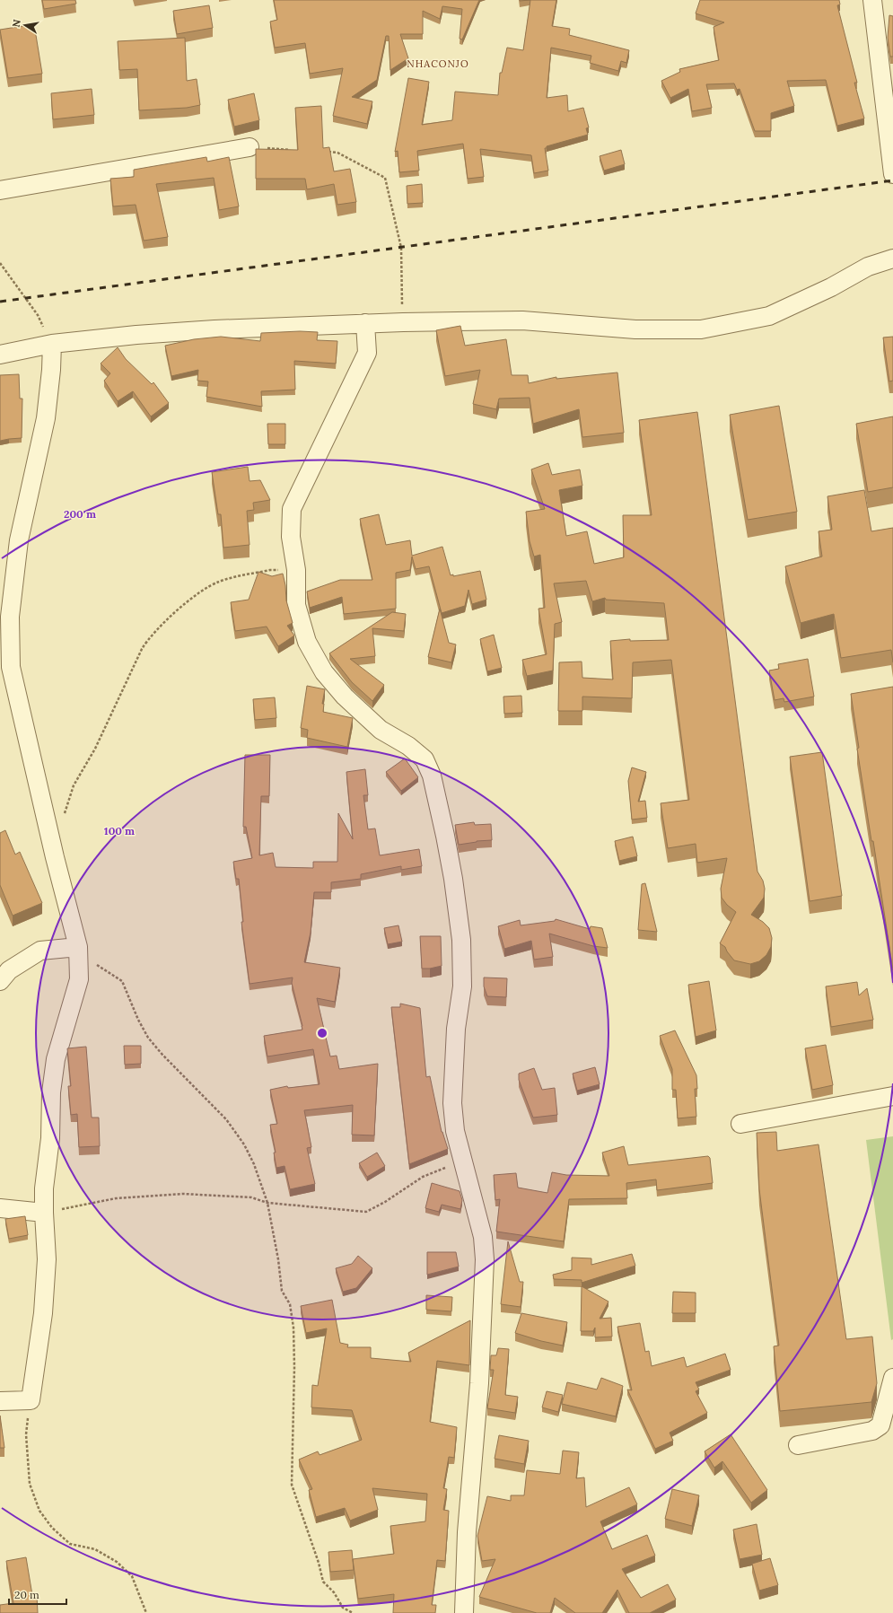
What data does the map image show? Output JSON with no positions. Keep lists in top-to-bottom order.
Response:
{
  "districts": ["NHACONJO"],
  "scale_bar": "20 m",
  "north": "left",
  "rings": ["200 m", "100 m"]
}
